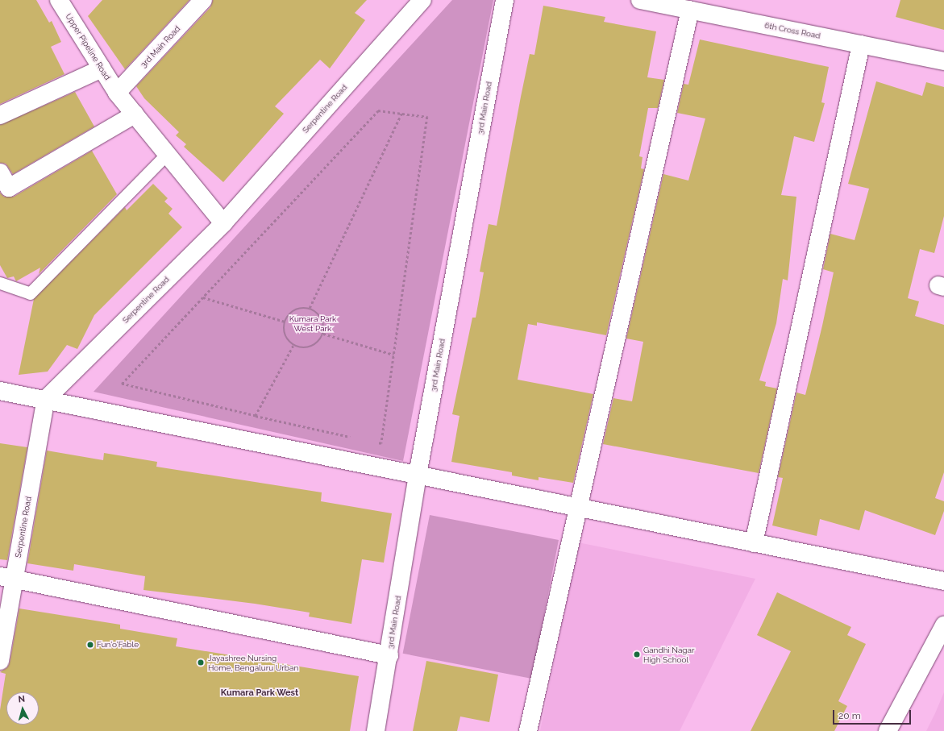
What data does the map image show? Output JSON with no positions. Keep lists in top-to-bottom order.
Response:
{
  "streets": {
    "street": [
      "6th Cross Road",
      "Upper Pipeline Road",
      "3rd Main Road",
      "Serpentine Road"
    ]
  },
  "crossings": [
    ["Upper Pipeline Road", "3rd Main Road"],
    ["Upper Pipeline Road", "Serpentine Road"]
  ],
  "districts": ["Kumara Park West"],
  "parks": ["Kumara Park West Park"],
  "places": ["Fun'o'Fable", "Gandhi Nagar High School", "Jayashree Nursing Home, Bengaluru Urban"],
  "scale_bar": "20 m",
  "north": "top"
}
